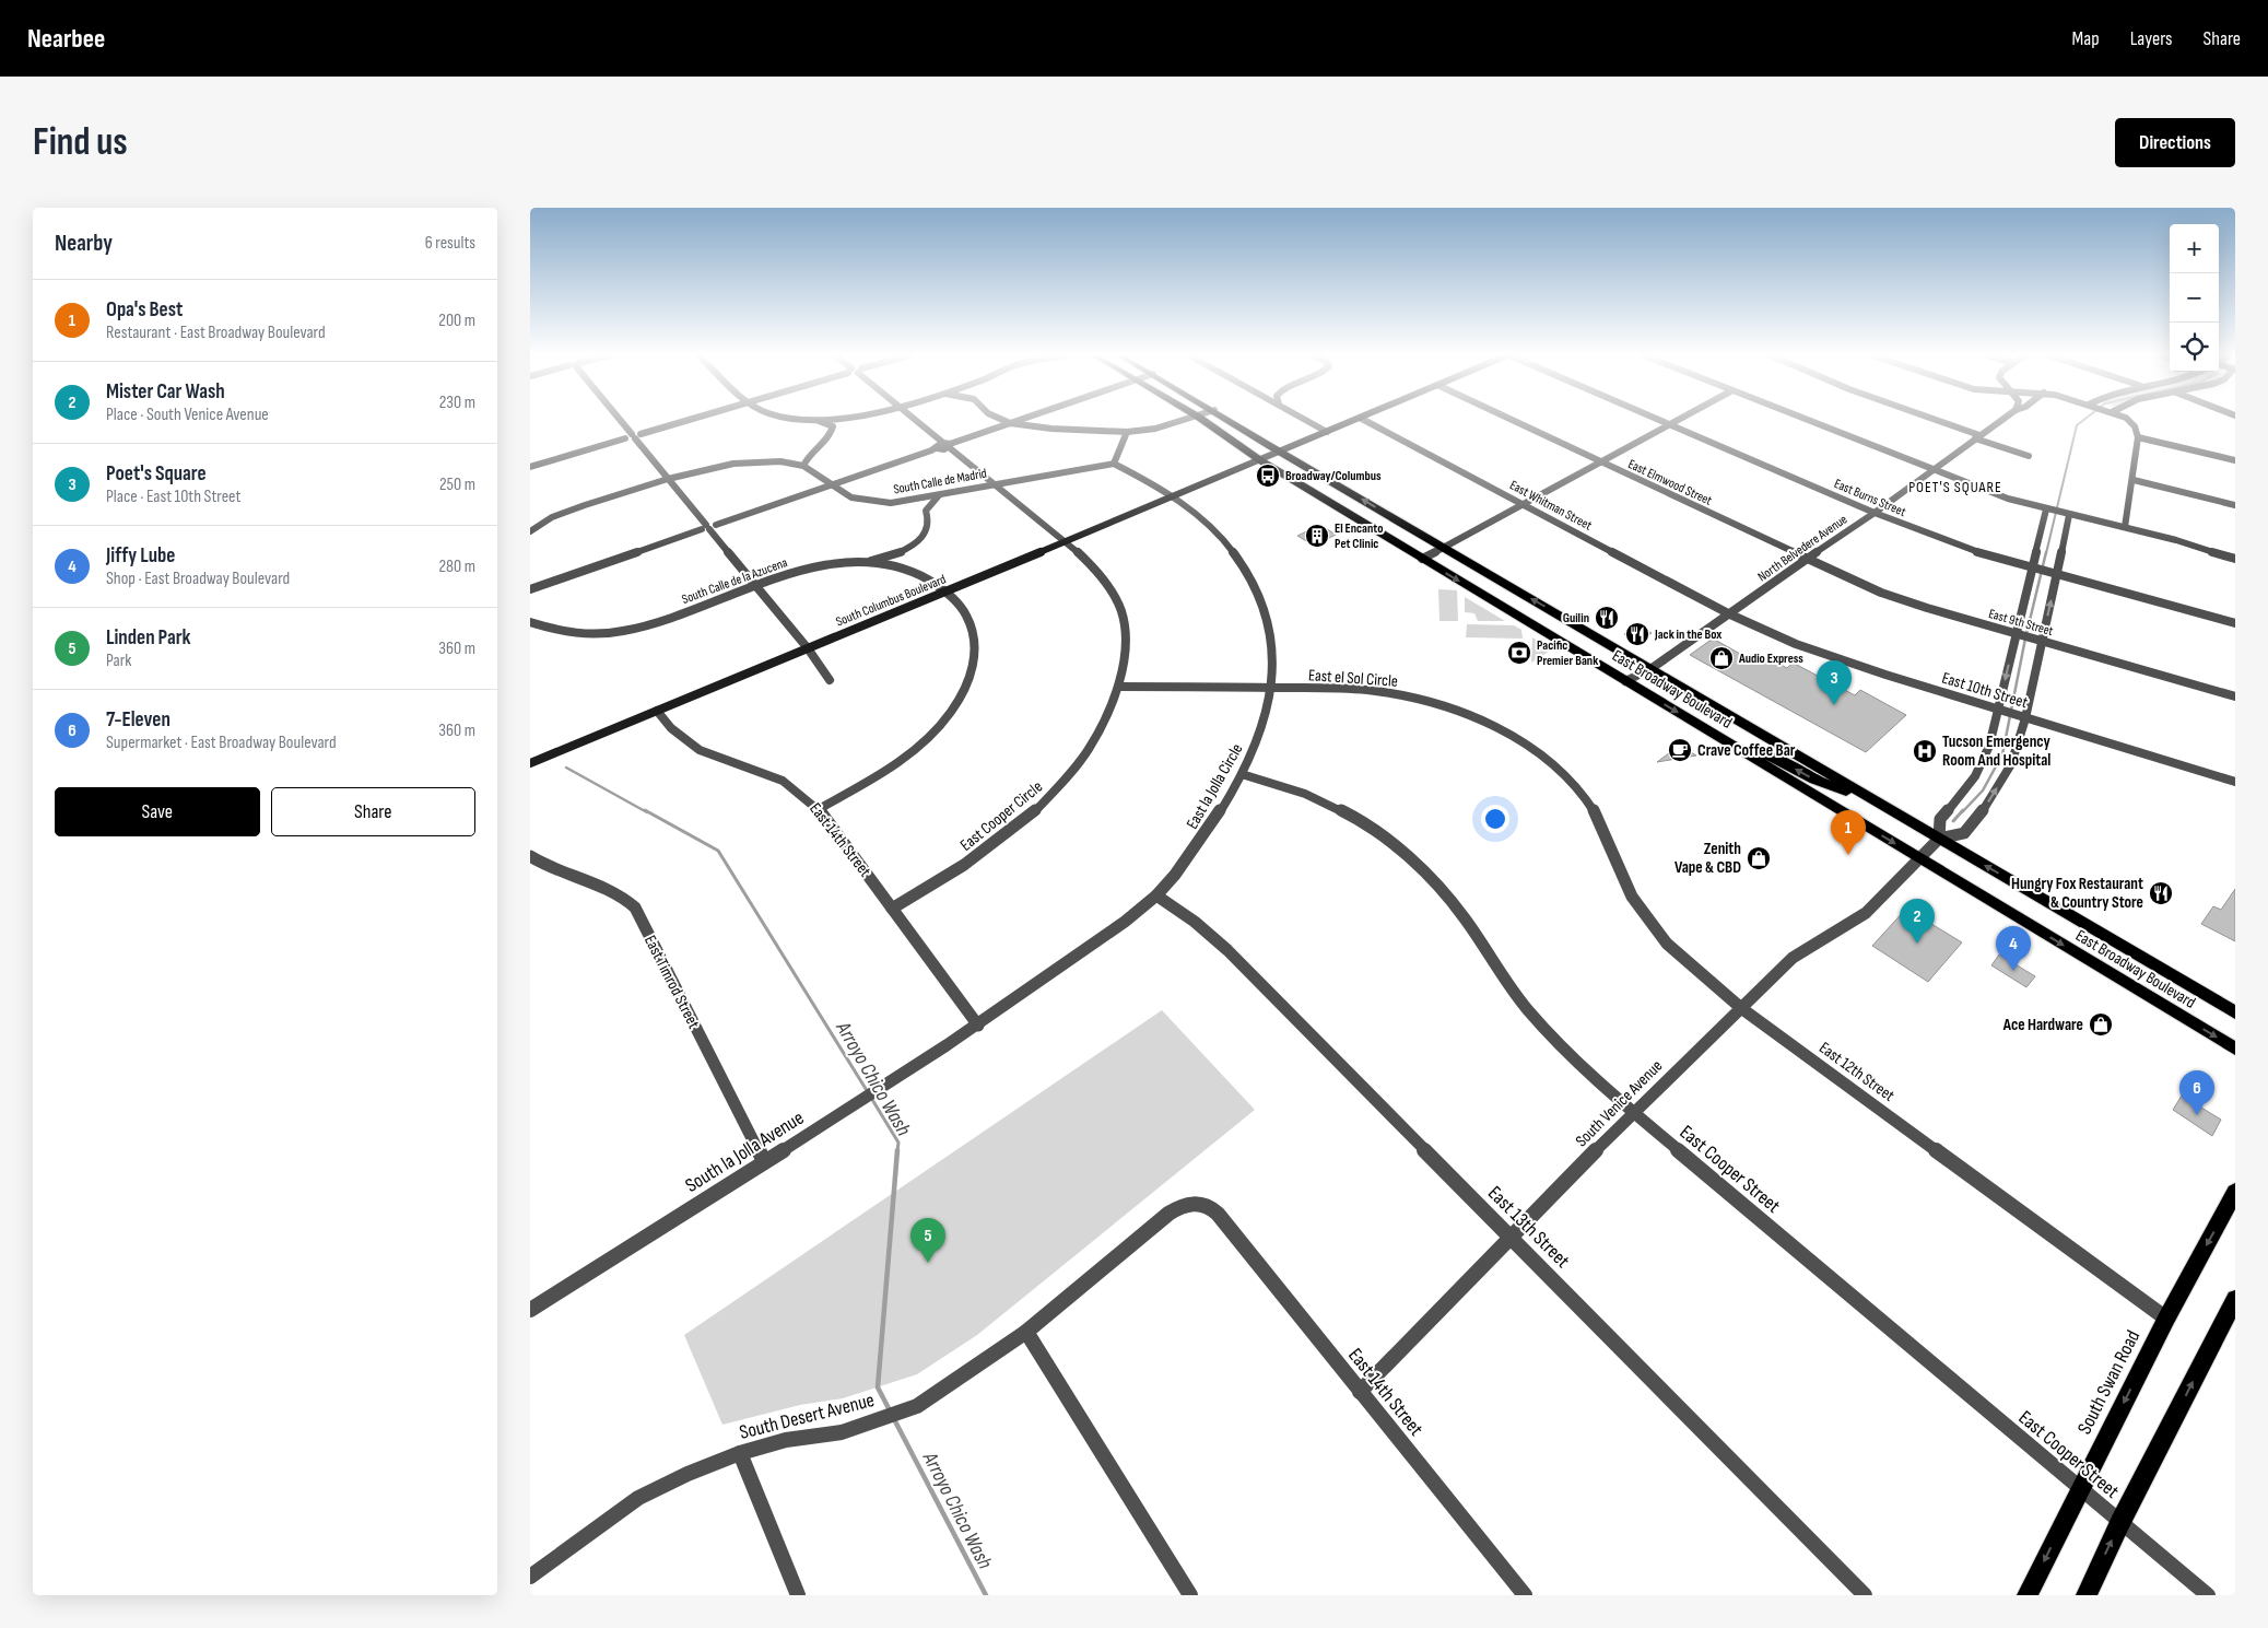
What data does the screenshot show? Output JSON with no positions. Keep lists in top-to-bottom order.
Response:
{
  "streets": {
    "main road": ["East Broadway Boulevard", "South Swan Road"],
    "street": [
      "South Calle de Madrid",
      "East Elmwood Street",
      "East Burns Street",
      "East Whitman Street",
      "North Belvedere Avenue",
      "South Calle de la Azucena",
      "South Columbus Boulevard",
      "East 9th Street",
      "East el Sol Circle",
      "East 10th Street",
      "East la Jolla Circle",
      "East Cooper Circle",
      "East 14th Street",
      "East Timrod Street",
      "East 12th Street",
      "South Venice Avenue",
      "South la Jolla Avenue",
      "East Cooper Street",
      "East 13th Street",
      "South Desert Avenue"
    ]
  },
  "crossings": [
    ["South Calle de Madrid", "East la Jolla Circle"],
    ["South Calle de Madrid", "East Cooper Circle"],
    ["East Elmwood Street", "North Belvedere Avenue"],
    ["East Elmwood Street", "East 9th Street"],
    ["East Burns Street", "North Belvedere Avenue"],
    ["East Whitman Street", "North Belvedere Avenue"],
    ["East Whitman Street", "East 10th Street"],
    ["North Belvedere Avenue", "East 9th Street"],
    ["North Belvedere Avenue", "East Broadway Boulevard"],
    ["North Belvedere Avenue", "East 10th Street"],
    ["South Calle de la Azucena", "South Columbus Boulevard"],
    ["South Calle de la Azucena", "East 14th Street"],
    ["South Columbus Boulevard", "East Broadway Boulevard"],
    ["South Columbus Boulevard", "East la Jolla Circle"],
    ["South Columbus Boulevard", "East Cooper Circle"],
    ["South Columbus Boulevard", "East 14th Street"],
    ["East el Sol Circle", "East la Jolla Circle"],
    ["East el Sol Circle", "East Cooper Circle"],
    ["East el Sol Circle", "East 12th Street"],
    ["East Broadway Boulevard", "South Venice Avenue"],
    ["East la Jolla Circle", "East 14th Street"],
    ["East la Jolla Circle", "South la Jolla Avenue"],
    ["East la Jolla Circle", "East Cooper Street"],
    ["East la Jolla Circle", "East 13th Street"],
    ["East Cooper Circle", "East 14th Street"],
    ["East 14th Street", "South Venice Avenue"],
    ["East 14th Street", "South la Jolla Avenue"],
    ["East 14th Street", "South Desert Avenue"],
    ["East Timrod Street", "South la Jolla Avenue"],
    ["East 12th Street", "South Venice Avenue"],
    ["East 12th Street", "South Swan Road"],
    ["South Venice Avenue", "East Cooper Street"],
    ["South Venice Avenue", "East 13th Street"],
    ["East Cooper Street", "South Swan Road"]
  ],
  "districts": ["POET'S SQUARE"],
  "water": ["Arroyo Chico Wash"],
  "places": {
    "bus stop": ["Broadway/Columbus"],
    "building": ["El Encanto Pet Clinic"],
    "restaurant": ["Guilin", "Jack in the Box", "Hungry Fox Restaurant & Country Store"],
    "bank": ["Pacific Premier Bank"],
    "shop": ["Audio Express", "Zenith Vape & CBD", "Ace Hardware"],
    "cafe": ["Crave Coffee Bar"],
    "hospital": ["Tucson Emergency Room And Hospital"]
  },
  "page": {
    "header": "Nearbee",
    "nav": ["Map", "Layers", "Share"],
    "buttons": [
      "Directions",
      ["Save", "Share"]
    ],
    "title": "Find us",
    "heading": ["Nearby", "6 results"],
    "map_buttons": ["+", "−"],
    "list": [
      {
        "mark": "1",
        "name": "Opa's Best",
        "note": "Restaurant · East Broadway Boulevard",
        "value": "200 m"
      },
      {
        "mark": "2",
        "name": "Mister Car Wash",
        "note": "Place · South Venice Avenue",
        "value": "230 m"
      },
      {
        "mark": "3",
        "name": "Poet's Square",
        "note": "Place · East 10th Street",
        "value": "250 m"
      },
      {
        "mark": "4",
        "name": "Jiffy Lube",
        "note": "Shop · East Broadway Boulevard",
        "value": "280 m"
      },
      {
        "mark": "5",
        "name": "Linden Park",
        "note": "Park",
        "value": "360 m"
      },
      {
        "mark": "6",
        "name": "7-Eleven",
        "note": "Supermarket · East Broadway Boulevard",
        "value": "360 m"
      }
    ],
    "pins": [
      "3",
      "1",
      "2",
      "4",
      "6",
      "5"
    ]
  }
}
